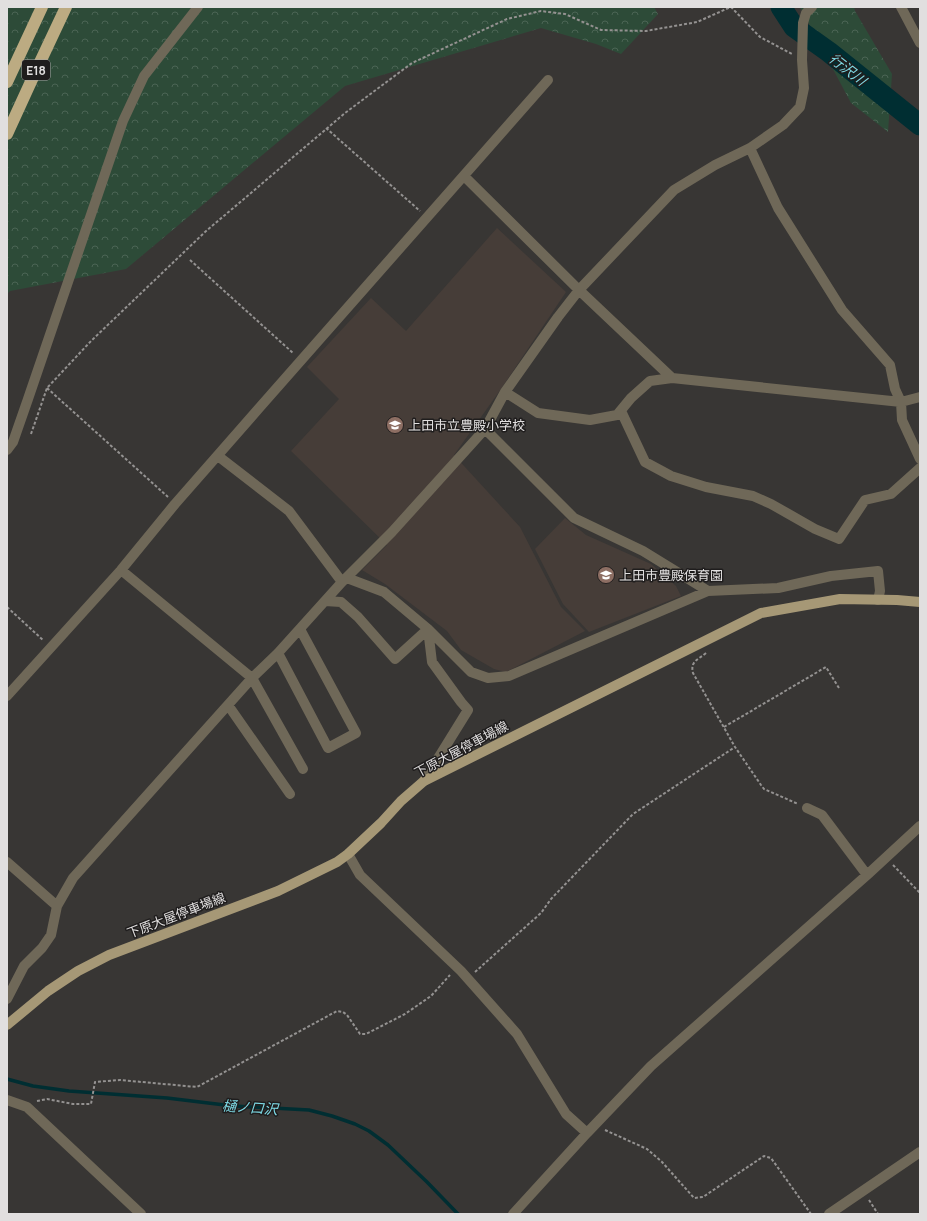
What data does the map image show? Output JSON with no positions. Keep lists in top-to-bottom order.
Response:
{
  "streets": {
    "highway": ["E18"],
    "main road": ["下原大屋停車場線"]
  },
  "water": ["行沢川", "樋ノ口沢"],
  "places": {
    "school or university": ["上田市立豊殿小学校", "上田市豊殿保育園"]
  }
}
